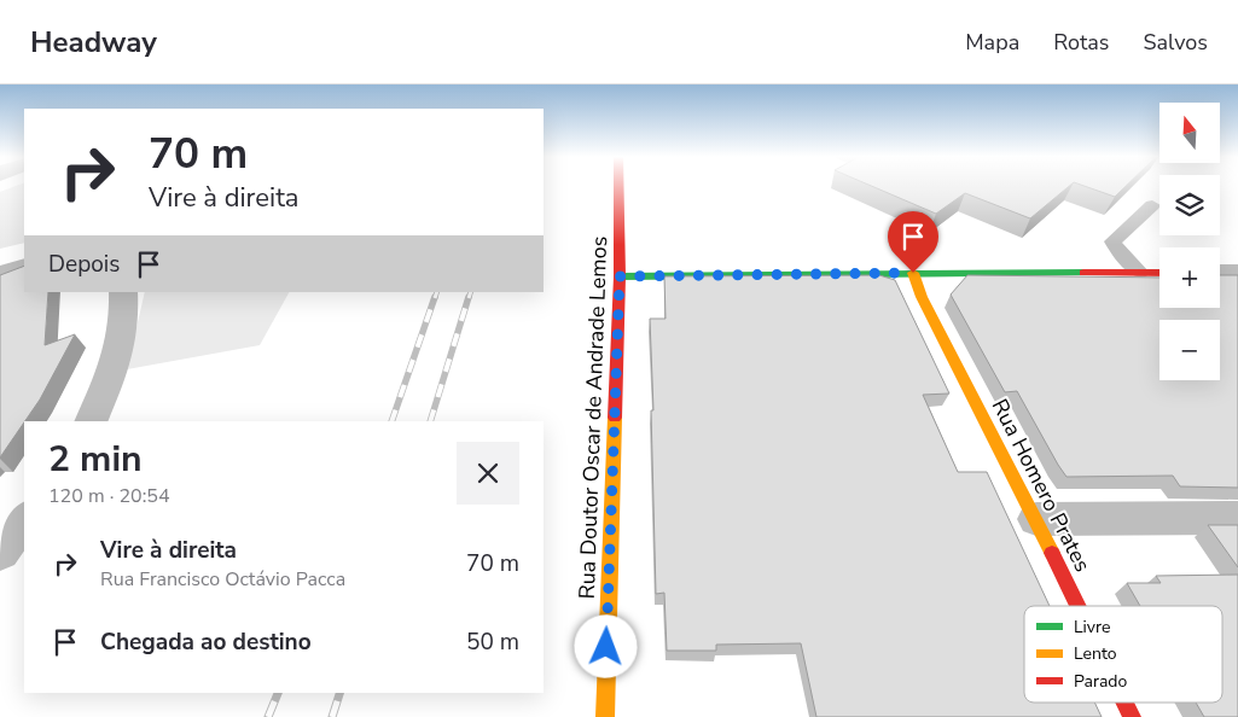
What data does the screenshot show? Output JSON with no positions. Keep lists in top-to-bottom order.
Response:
{
  "streets": {
    "street": ["Rua Doutor Oscar de Andrade Lemos", "Rua Homero Prates"]
  },
  "legend": ["Livre", "Lento", "Parado"],
  "north": "top",
  "page": {
    "header": "Headway",
    "nav": ["Mapa", "Rotas", "Salvos"],
    "map_buttons": ["+", "−"],
    "turn": ["70 m", "Vire à direita"],
    "then": "Depois",
    "heading": ["2 min", "120 m · 20:54"],
    "list": [
      {
        "name": "Vire à direita",
        "note": "Rua Francisco Octávio Pacca",
        "value": "70 m"
      },
      {
        "name": "Chegada ao destino",
        "value": "50 m"
      }
    ]
  }
}
